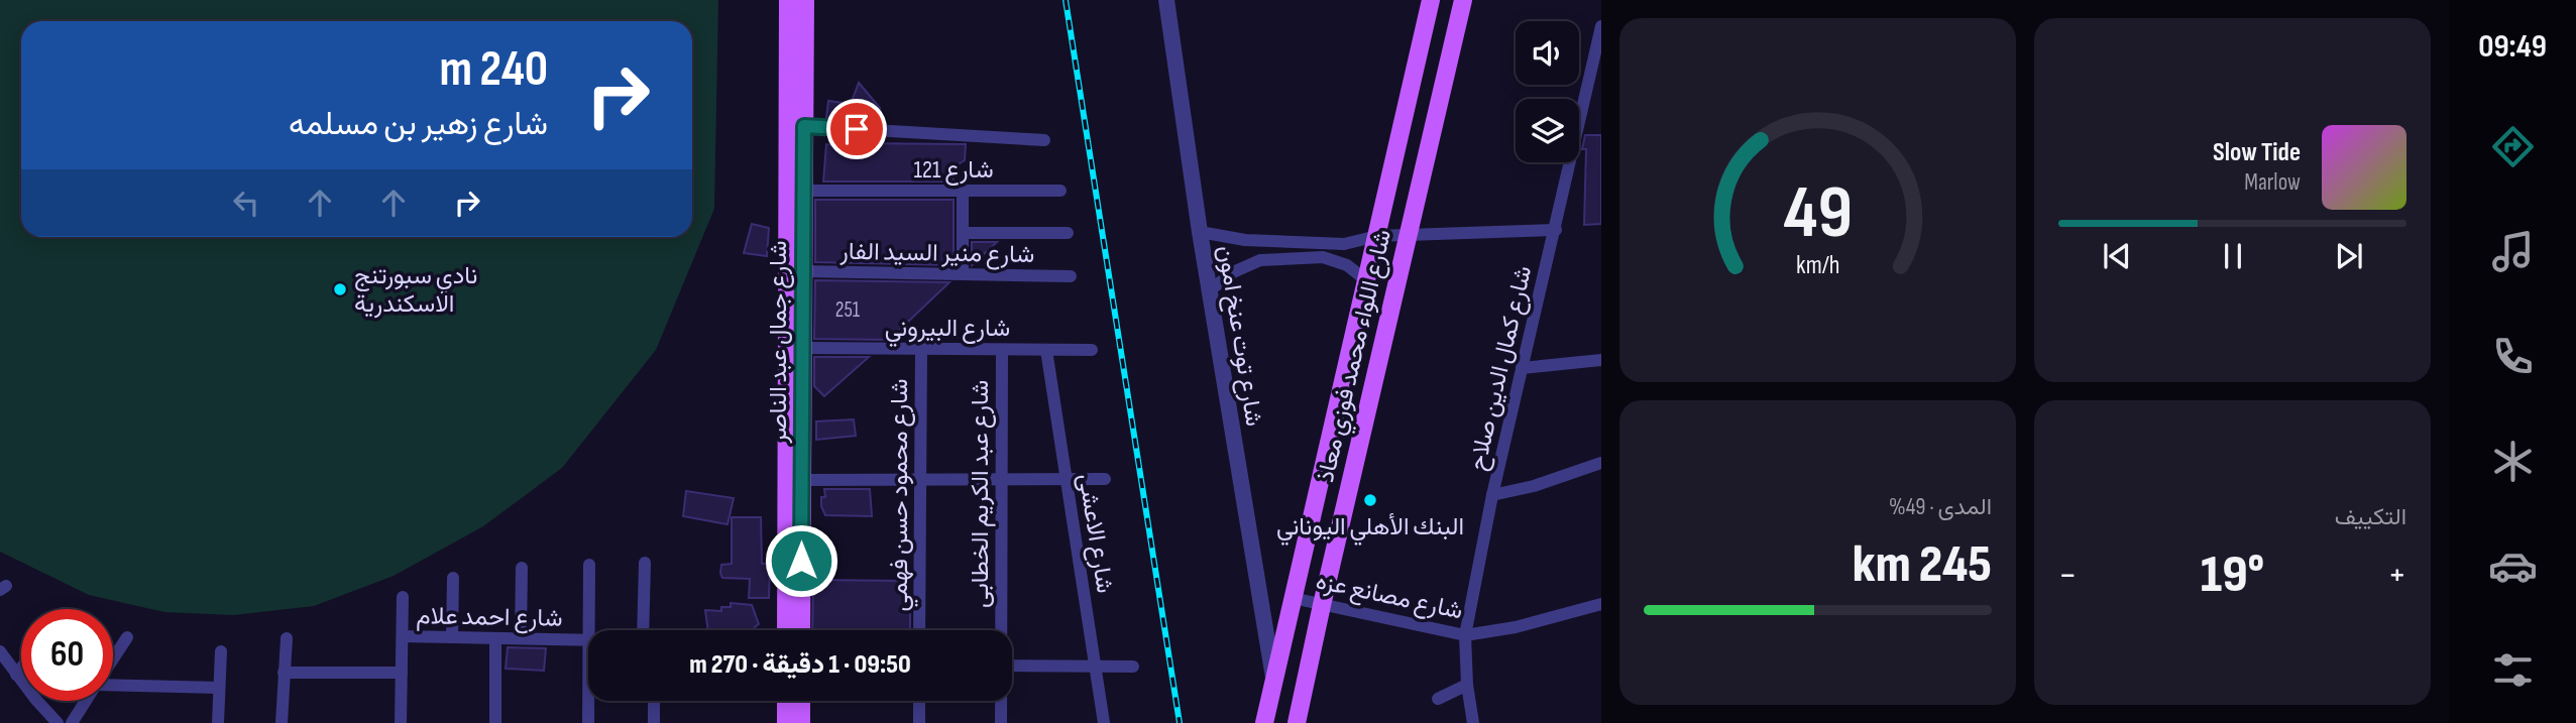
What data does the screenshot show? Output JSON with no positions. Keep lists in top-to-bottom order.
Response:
{
  "streets": {
    "main road": ["شارع جمال عبد الناصر", "شارع اللواء محمد فوزي معاذ"],
    "street": [
      "شارع 121",
      "شارع منير السيد الفار",
      "شارع البيروني",
      "شارع توت عنخ امون",
      "شارع كمال الدين صلاح",
      "شارع عبد الكريم الخطابى",
      "شارع محمود حسن فهمي",
      "شارع الاعشى",
      "شارع مصانع عزه",
      "شارع احمد علام"
    ]
  },
  "crossings": [
    ["شارع 121", "شارع جمال عبد الناصر"],
    ["شارع منير السيد الفار", "شارع جمال عبد الناصر"],
    ["شارع البيروني", "شارع جمال عبد الناصر"],
    ["شارع البيروني", "شارع عبد الكريم الخطابى"],
    ["شارع البيروني", "شارع محمود حسن فهمي"],
    ["شارع البيروني", "شارع الاعشى"],
    ["شارع توت عنخ امون", "شارع اللواء محمد فوزي معاذ"],
    ["شارع اللواء محمد فوزي معاذ", "شارع مصانع عزه"],
    ["شارع كمال الدين صلاح", "شارع مصانع عزه"]
  ],
  "places": ["نادي سبورتنج الاسكندرية", "البنك الأهلي اليوناني"],
  "house_numbers": ["251"],
  "page": {
    "tabs": "09:49",
    "turn": ["240 m", "شارع زهير بن مسلمه"],
    "song": ["Slow Tide", "Marlow"],
    "tile": [
      "التكييف",
      ["المدى · 49%", "245 km"]
    ],
    "heat": ["−", "19°", "+"],
    "limit": "60",
    "trip": "09:50 · 1 دقيقة · 270 m",
    "gauge": ["49", "km/h"]
  }
}
